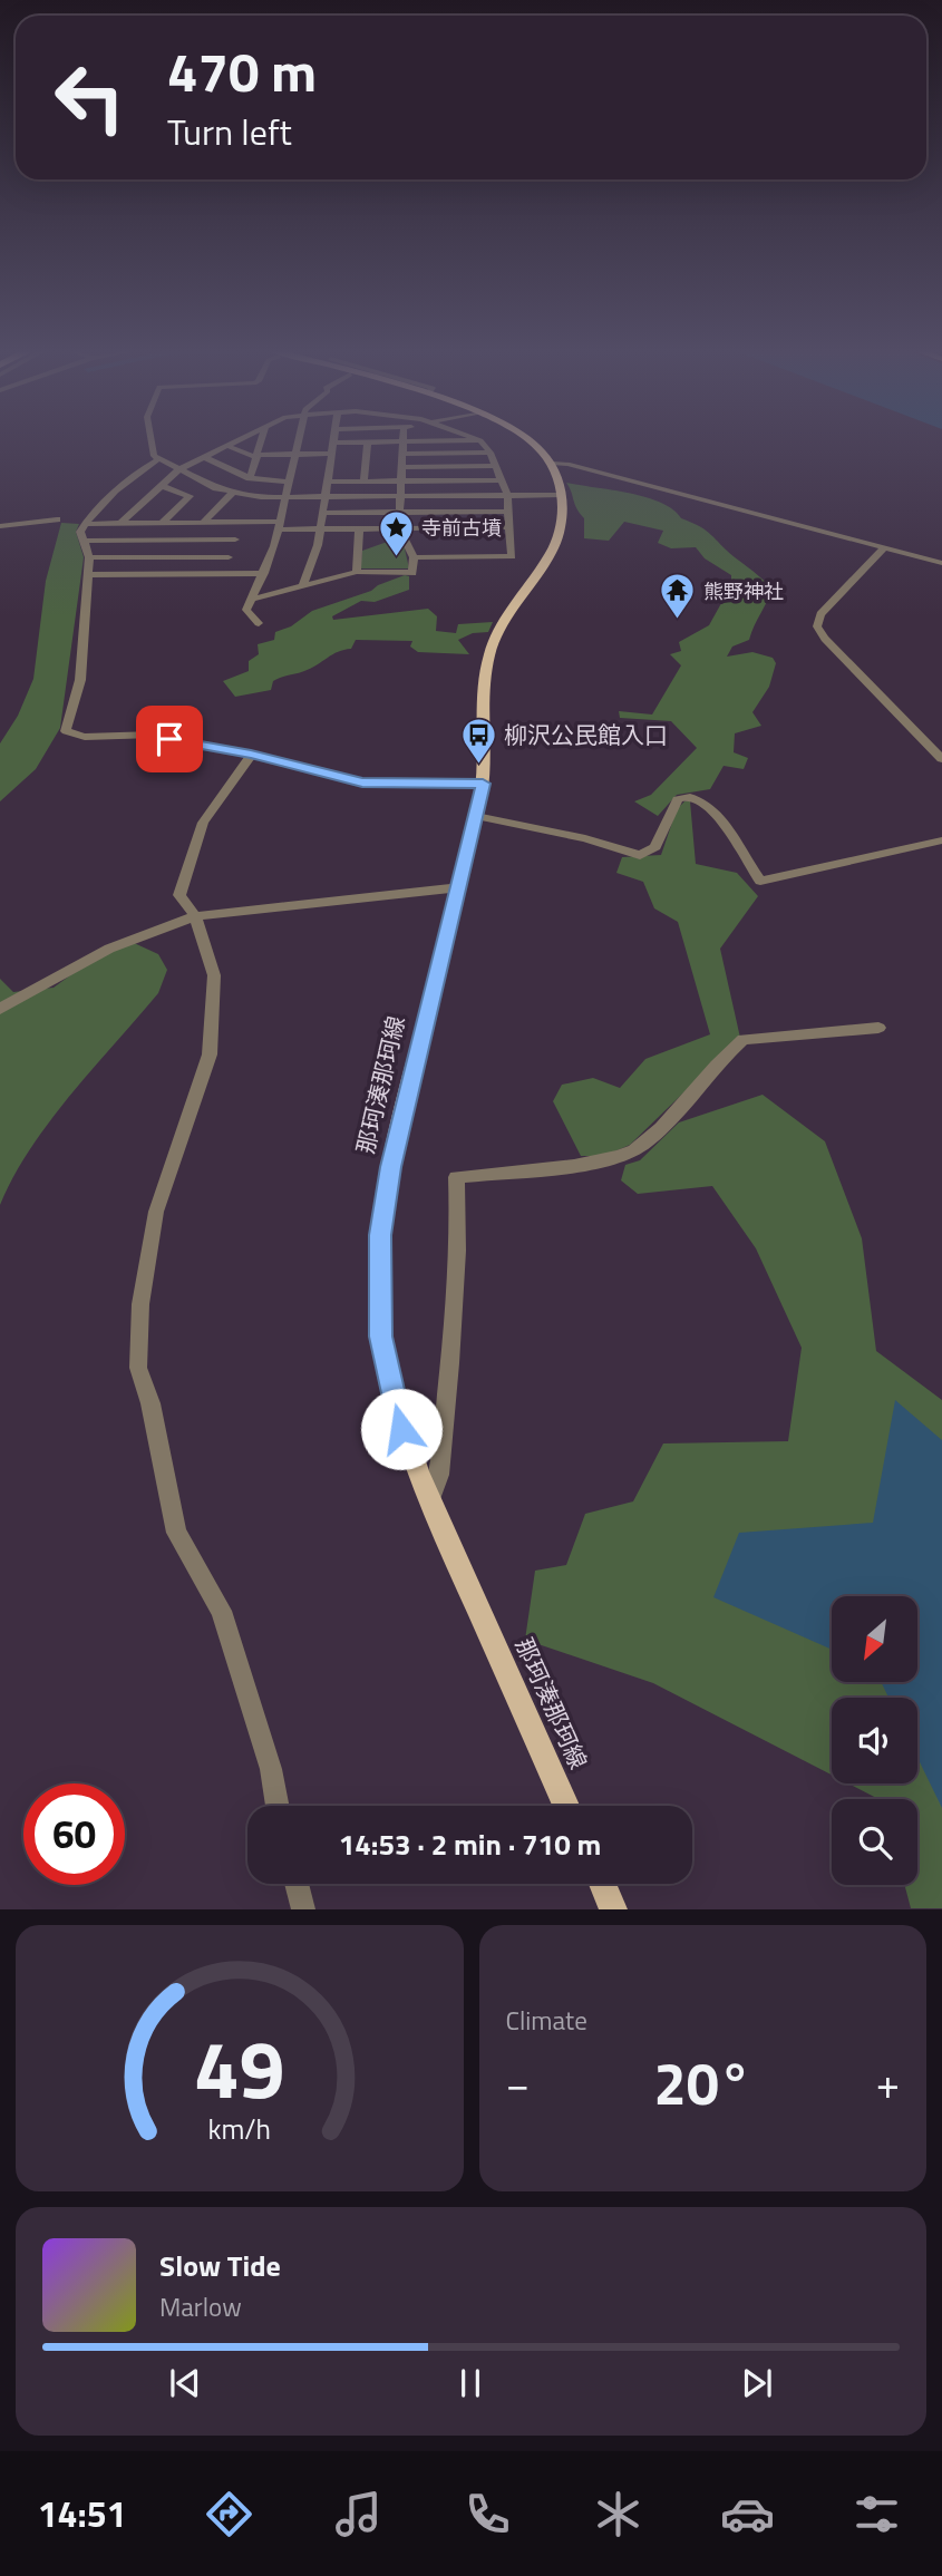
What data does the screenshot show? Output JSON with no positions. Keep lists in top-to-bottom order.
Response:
{
  "streets": {
    "main road": ["那珂湊那珂線"]
  },
  "places": {
    "place": ["寺前古墳"],
    "temple": ["熊野神社"],
    "bus stop": ["柳沢公民館入口"]
  },
  "north": "bottom left",
  "page": {
    "turn": ["470 m", "Turn left"],
    "limit": "60",
    "trip": "14:53 · 2 min · 710 m",
    "tile": "Climate",
    "heat": ["−", "20°", "+"],
    "song": ["Slow Tide", "Marlow"],
    "tabs": "14:51",
    "gauge": ["49", "km/h"]
  }
}
